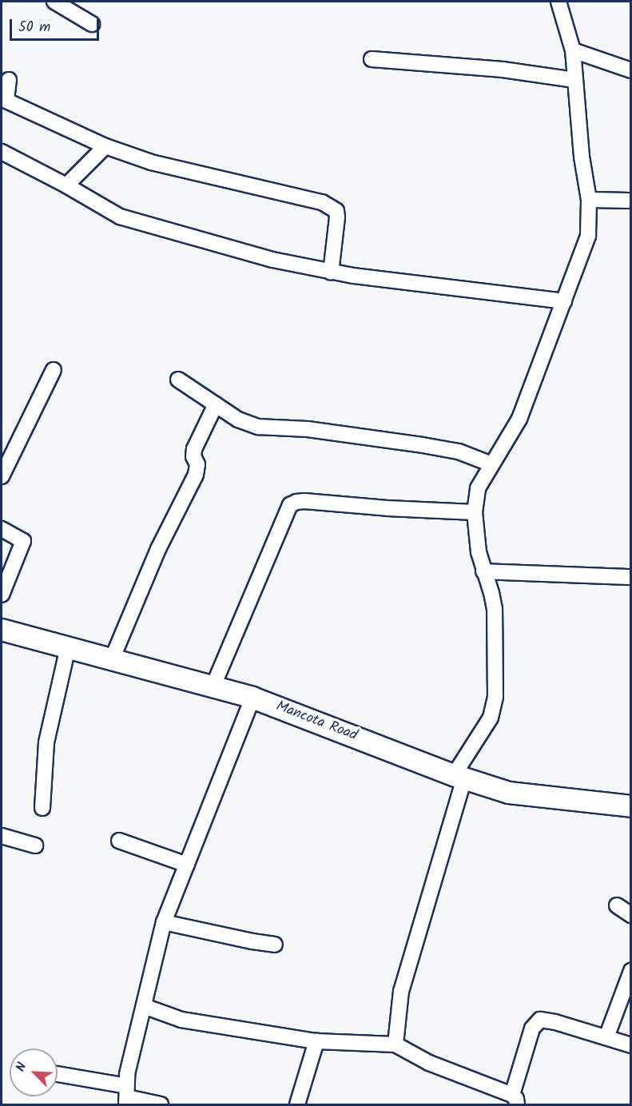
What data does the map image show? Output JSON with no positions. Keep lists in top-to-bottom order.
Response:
{
  "streets": {
    "main road": ["Mancota Road"]
  },
  "scale_bar": "50 m",
  "north": "top left"
}
